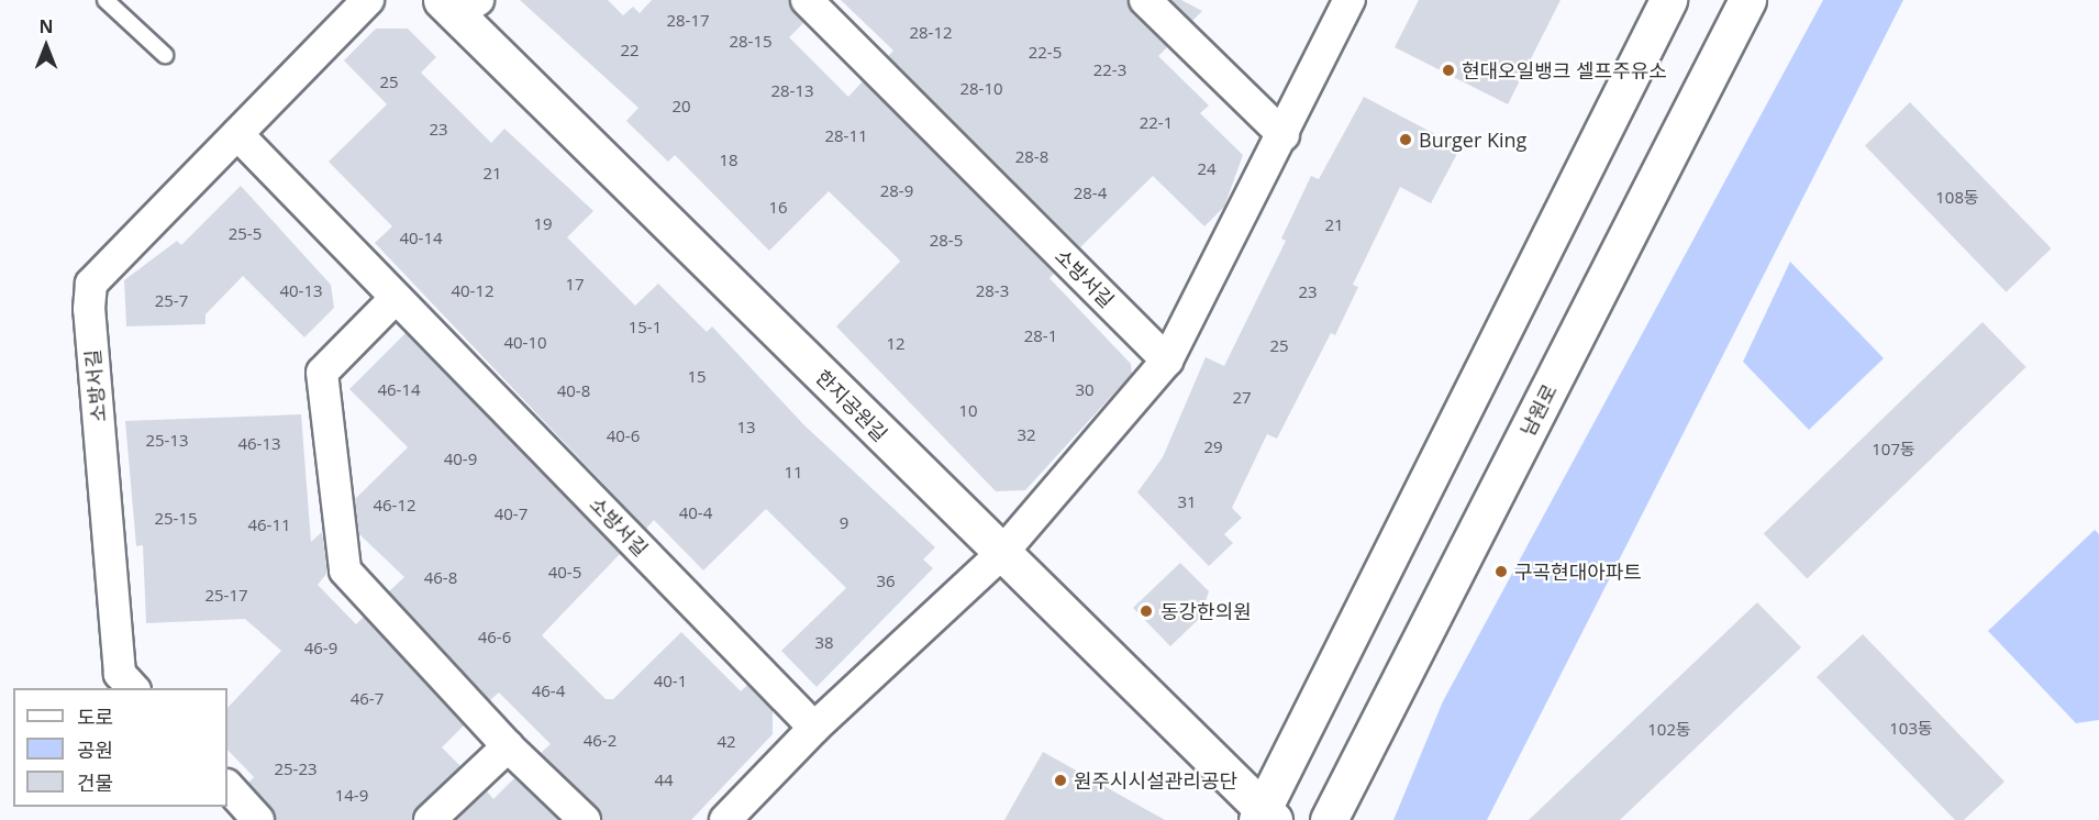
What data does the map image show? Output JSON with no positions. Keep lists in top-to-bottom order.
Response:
{
  "streets": {
    "street": ["소방서길", "한지공원길", "남원로"]
  },
  "places": [
    "현대오일뱅크 셀프주유소",
    "Burger King",
    "구곡현대아파트",
    "동강한의원",
    "원주시시설관리공단"
  ],
  "house_numbers": [
    "28-17",
    "28-12",
    "28-15",
    "22",
    "22-5",
    "22-3",
    "25",
    "28-10",
    "28-13",
    "20",
    "22-1",
    "23",
    "28-11",
    "28-8",
    "18",
    "24",
    "21",
    "28-9",
    "28-4",
    "108동",
    "16",
    "19",
    "21",
    "25-5",
    "40-14",
    "28-5",
    "17",
    "40-13",
    "40-12",
    "28-3",
    "23",
    "25-7",
    "15-1",
    "28-1",
    "40-10",
    "12",
    "25",
    "15",
    "46-14",
    "30",
    "40-8",
    "27",
    "10",
    "13",
    "32",
    "40-6",
    "25-13",
    "46-13",
    "29",
    "107동",
    "40-9",
    "11",
    "31",
    "46-12",
    "40-4",
    "40-7",
    "25-15",
    "9",
    "46-11",
    "40-5",
    "46-8",
    "36",
    "25-17",
    "46-6",
    "38",
    "46-9",
    "40-1",
    "46-4",
    "46-7",
    "103동",
    "102동",
    "46-2",
    "42",
    "25-23",
    "44",
    "14-9"
  ],
  "legend": ["도로", "공원", "건물"],
  "north": "top"
}
